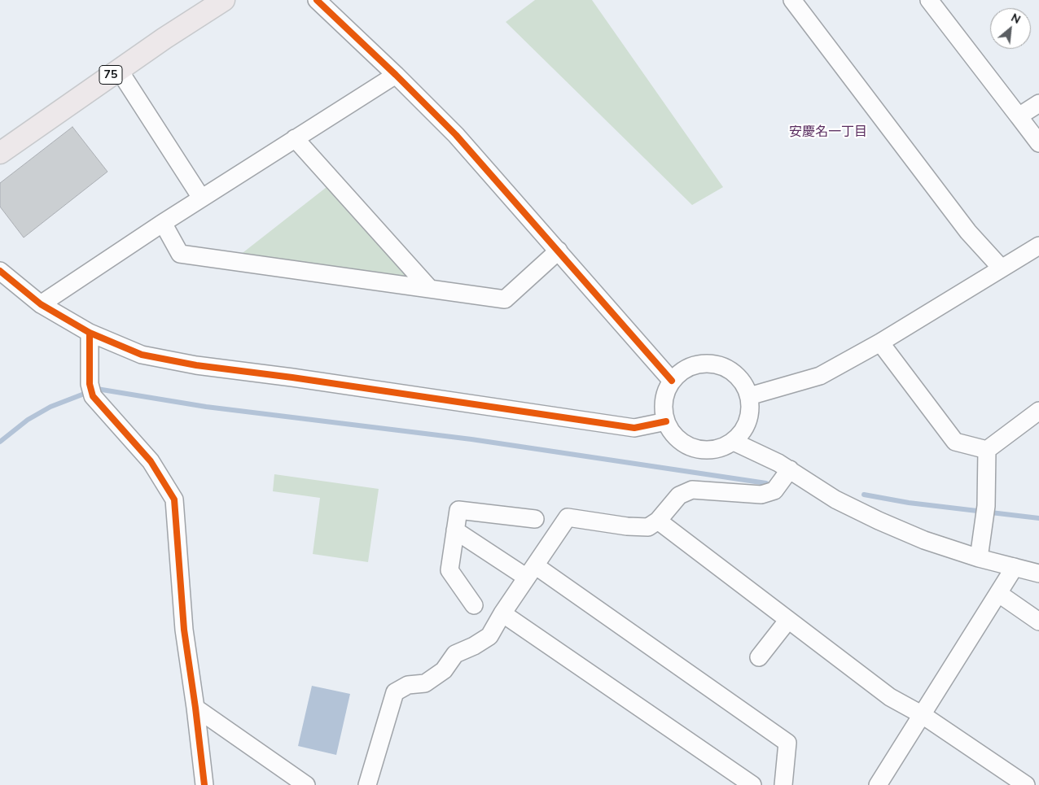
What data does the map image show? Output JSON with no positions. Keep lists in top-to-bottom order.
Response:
{
  "streets": {
    "main road": ["75"]
  },
  "districts": ["安慶名一丁目"],
  "north": "top right"
}
